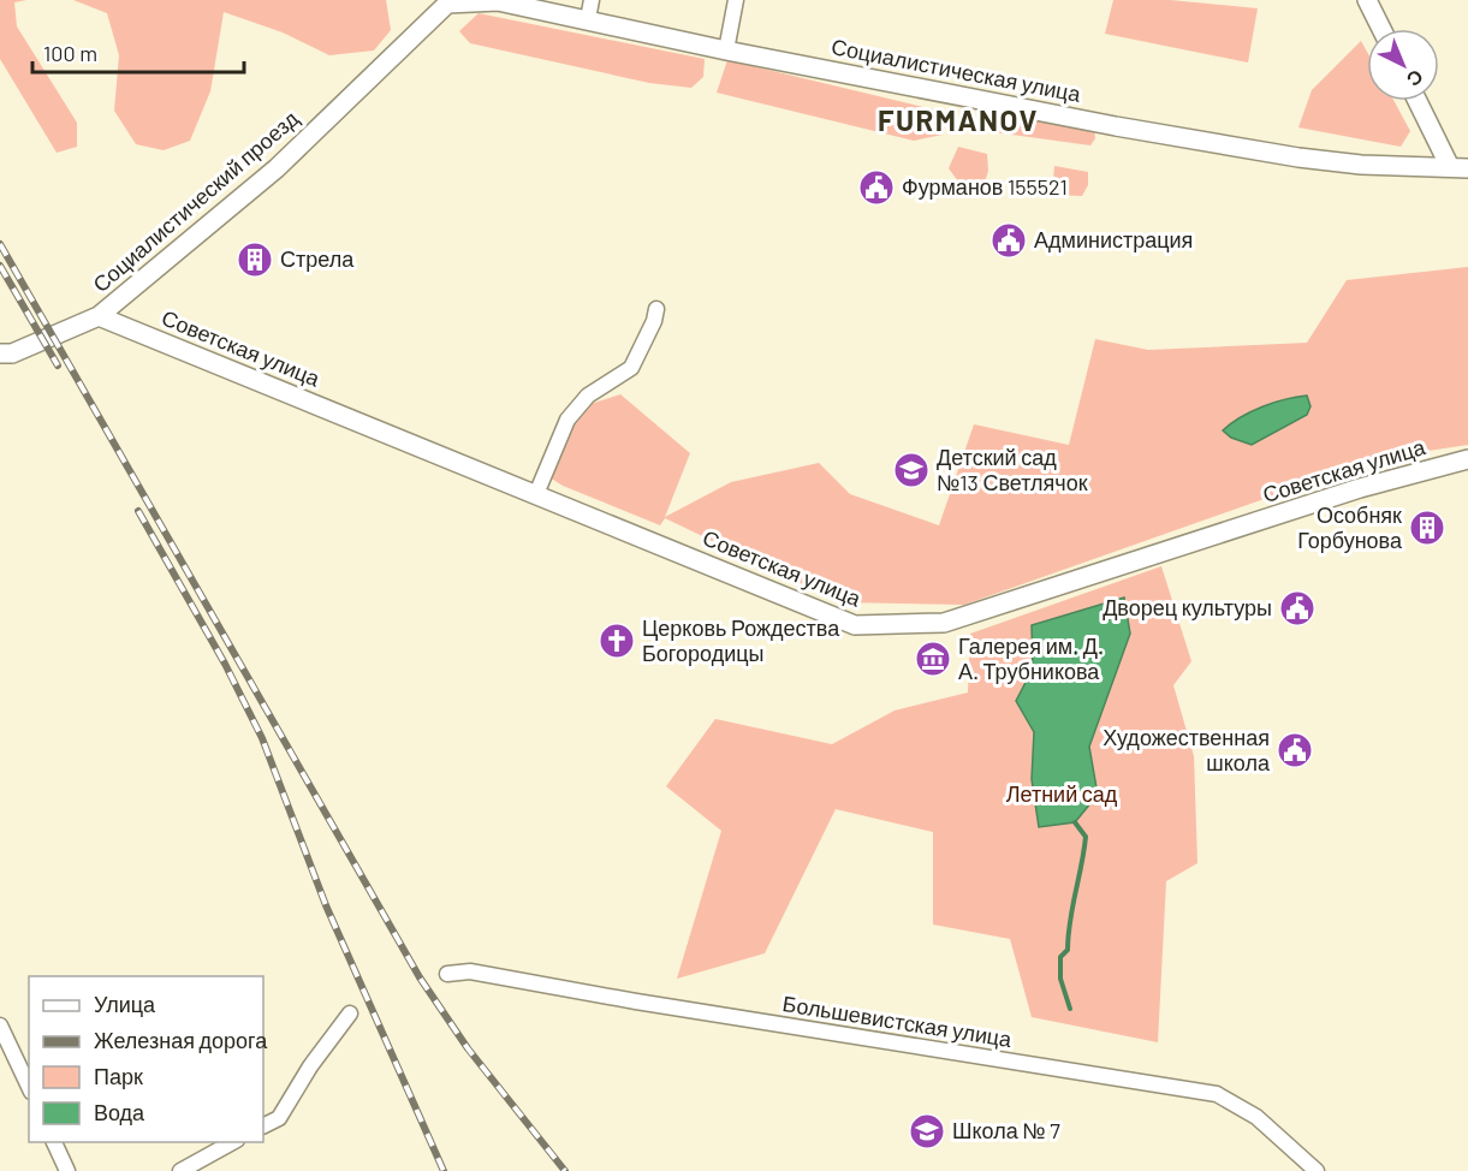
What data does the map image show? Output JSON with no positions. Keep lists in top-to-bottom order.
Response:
{
  "streets": {
    "main road": ["Социалистическая улица", "Социалистический проезд", "Советская улица"],
    "street": ["Большевистская улица"]
  },
  "crossings": [
    ["Социалистическая улица", "Социалистический проезд"],
    ["Социалистический проезд", "Советская улица"]
  ],
  "districts": ["FURMANOV"],
  "parks": ["Летний сад"],
  "places": {
    "public building": [
      "Фурманов 155521",
      "Администрация",
      "Дворец культуры",
      "Художественная школа"
    ],
    "building": ["Стрела", "Особняк Горбунова"],
    "school or university": ["Детский сад №13 Светлячок", "Школа № 7"],
    "church": ["Церковь Рождества Богородицы"],
    "museum": ["Галерея им. Д. А. Трубникова"]
  },
  "legend": [
    "Улица",
    "Железная дорога",
    "Парк",
    "Вода"
  ],
  "scale_bar": "100 m",
  "north": "bottom right"
}
